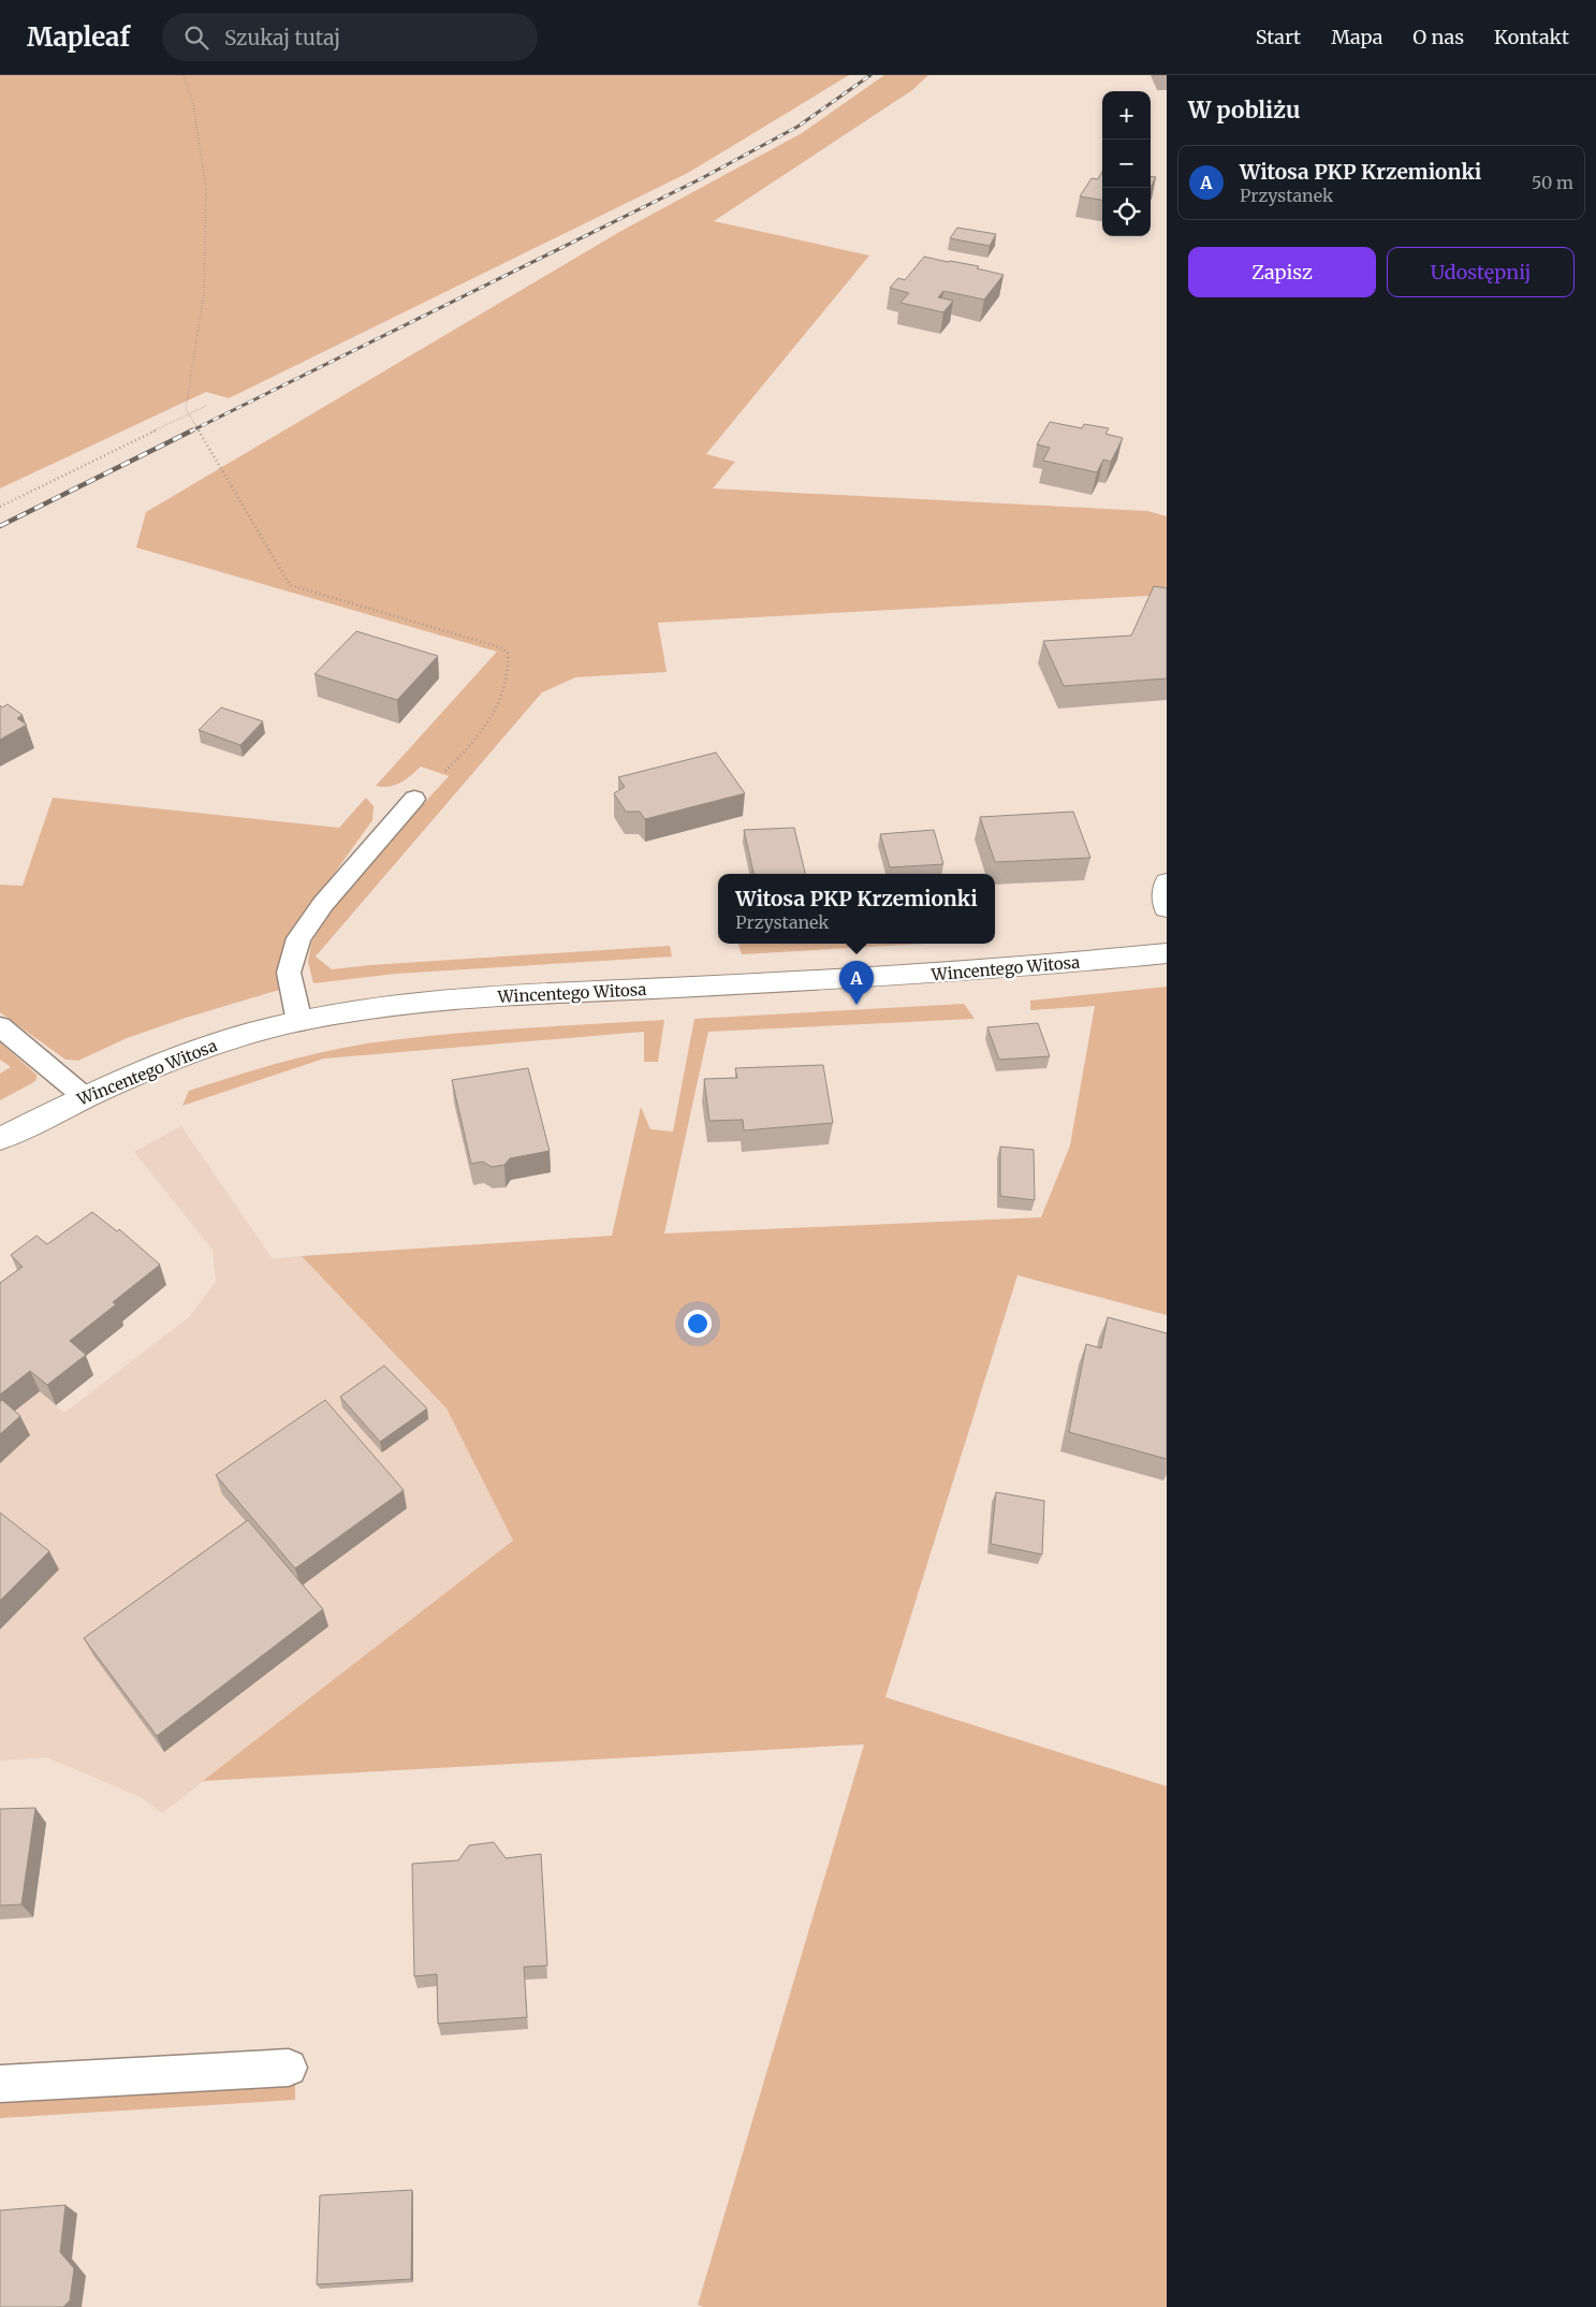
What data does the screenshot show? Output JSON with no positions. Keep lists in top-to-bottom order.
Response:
{
  "streets": {
    "street": ["Wincentego Witosa"]
  },
  "page": {
    "header": "Mapleaf",
    "search": "Szukaj tutaj",
    "nav": [
      "Start",
      "Mapa",
      "O nas",
      "Kontakt"
    ],
    "heading": "W pobliżu",
    "map_buttons": ["+", "−"],
    "list": [
      {
        "mark": "A",
        "name": "Witosa PKP Krzemionki",
        "note": "Przystanek",
        "value": "50 m"
      }
    ],
    "buttons": ["Zapisz", "Udostępnij"],
    "popup": ["Witosa PKP Krzemionki", "Przystanek"],
    "pins": "A"
  }
}
